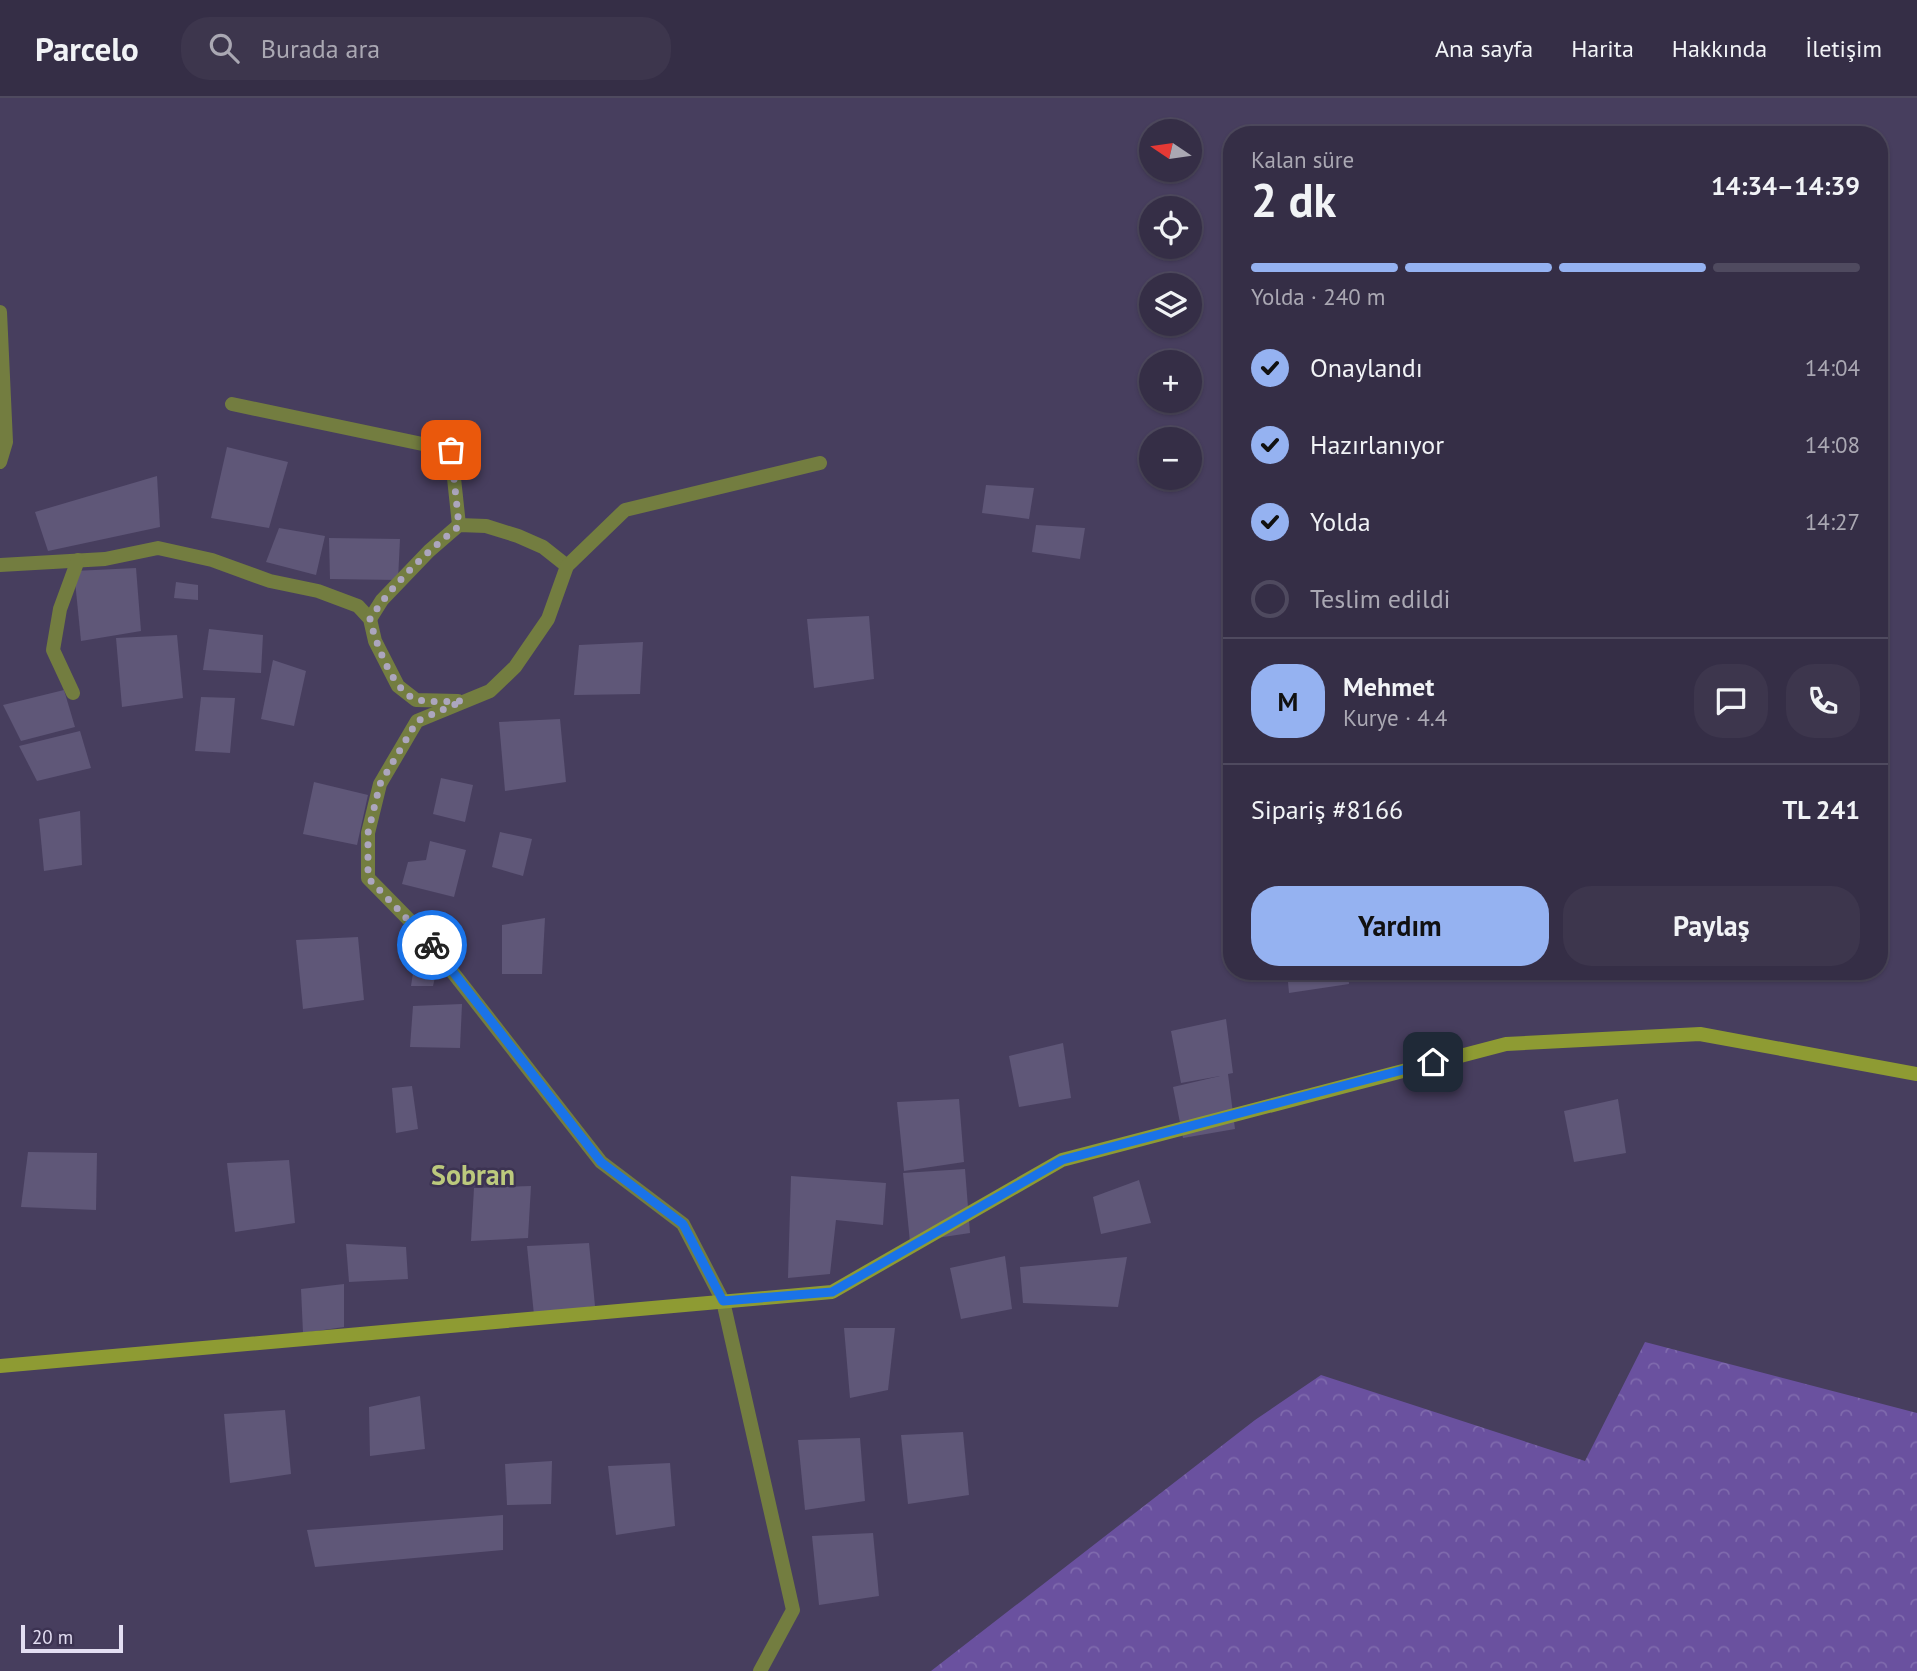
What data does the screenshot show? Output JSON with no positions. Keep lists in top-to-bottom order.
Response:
{
  "districts": ["Sobran"],
  "scale_bar": "20 m",
  "north": "left",
  "page": {
    "header": "Parcelo",
    "search": "Burada ara",
    "nav": [
      "Ana sayfa",
      "Harita",
      "Hakkında",
      "İletişim"
    ],
    "map_buttons": ["+", "−"],
    "heading": ["2 dk", "Kalan süre", "14:34–14:39"],
    "panel": [
      "Mehmet",
      "Kurye · 4.4",
      "Sipariş #8166",
      "TL 241"
    ],
    "bar": "Yolda · 240 m",
    "list": [
      ["Onaylandı", "14:04"],
      ["Hazırlanıyor", "14:08"],
      ["Yolda", "14:27"],
      "Teslim edildi"
    ],
    "round": "M",
    "buttons": ["Yardım", "Paylaş"],
    "scale": "20 m"
  }
}
